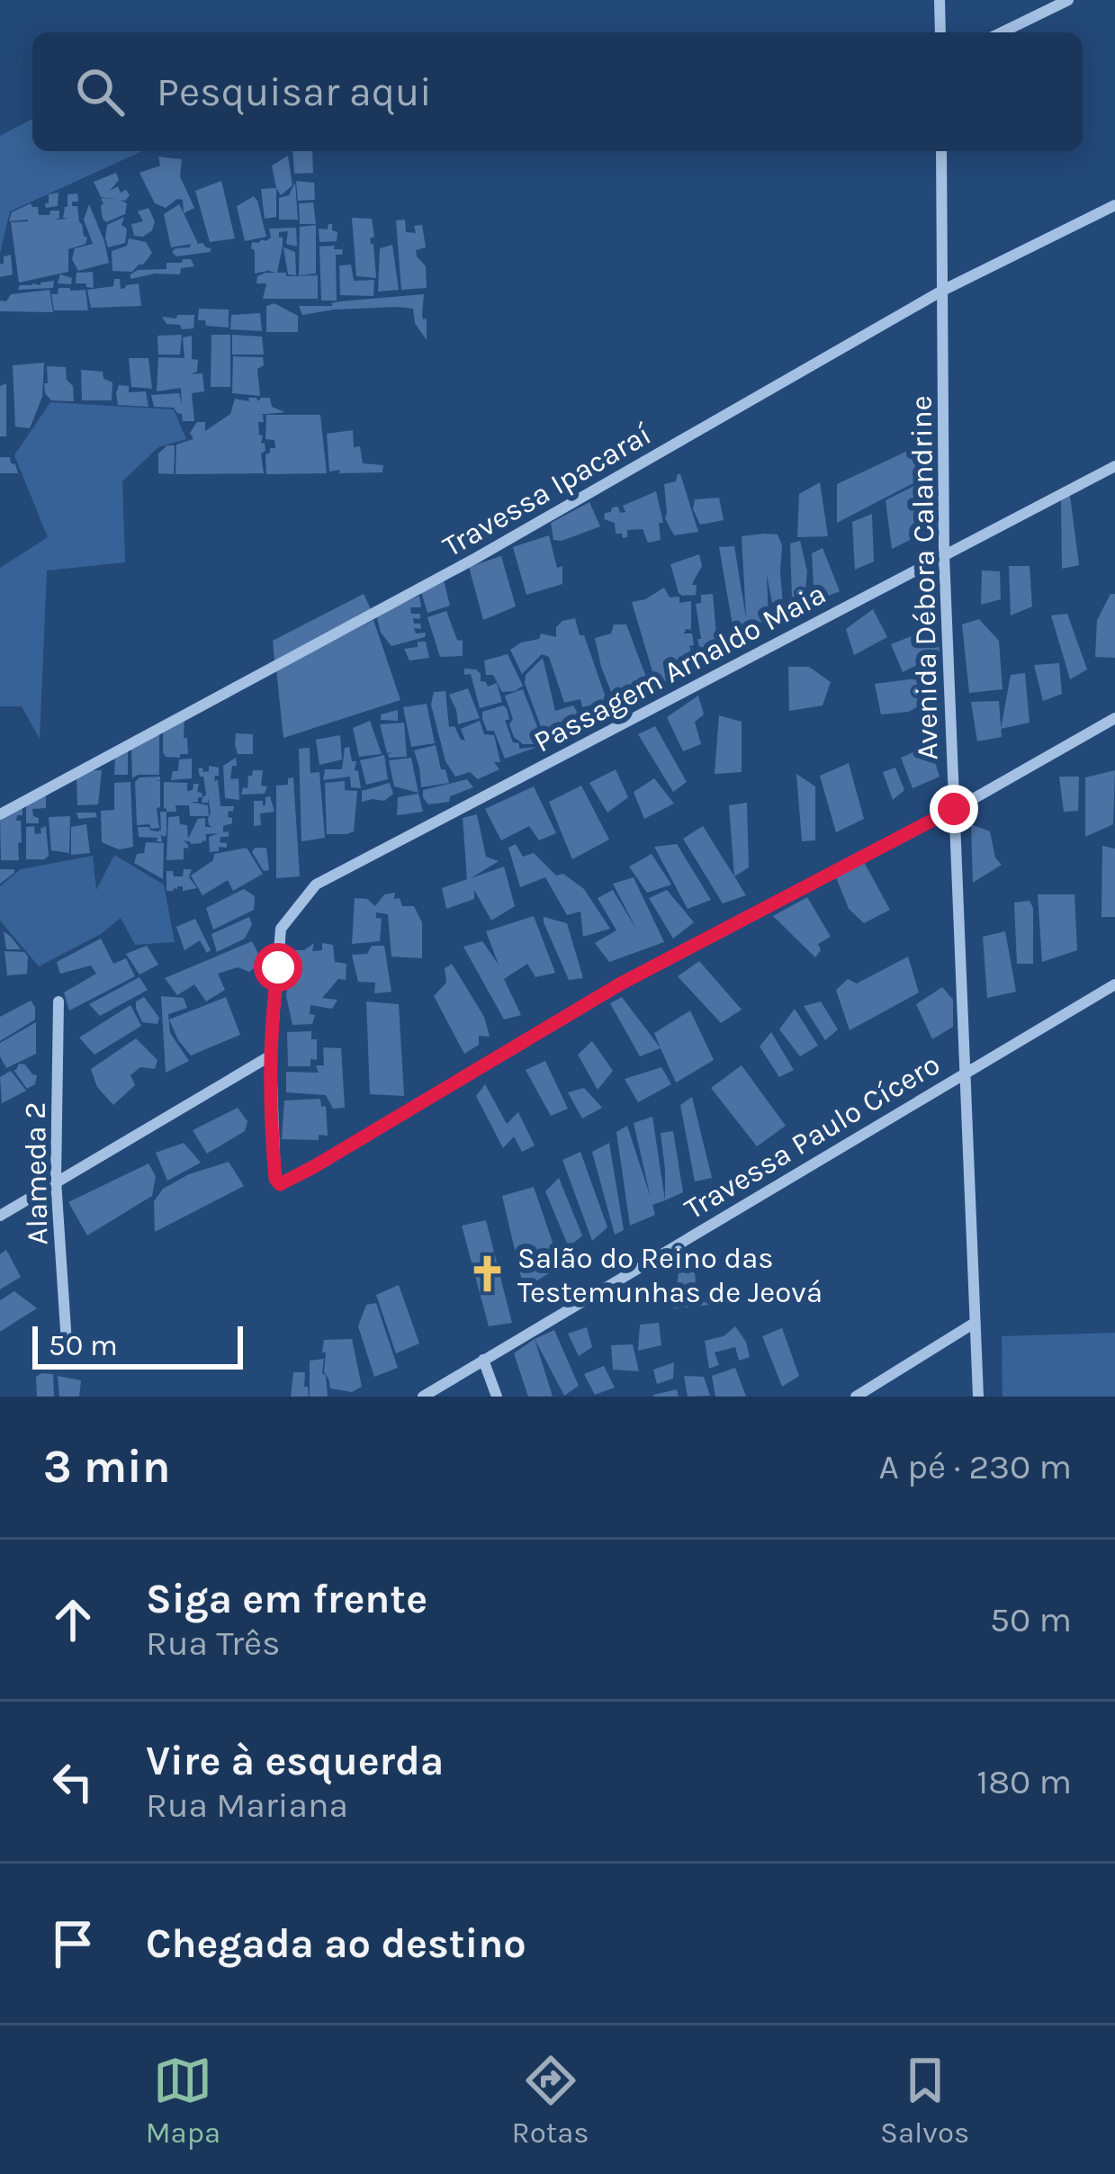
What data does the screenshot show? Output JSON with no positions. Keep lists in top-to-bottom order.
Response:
{
  "streets": {
    "street": [
      "Travessa Ipacaraí",
      "Avenida Débora Calandrine",
      "Passagem Arnaldo Maia",
      "Travessa Paulo Cícero",
      "Alameda 2"
    ]
  },
  "crossings": [
    ["Travessa Ipacaraí", "Avenida Débora Calandrine"],
    ["Avenida Débora Calandrine", "Passagem Arnaldo Maia"],
    ["Avenida Débora Calandrine", "Travessa Paulo Cícero"]
  ],
  "places": {
    "church": ["Salão do Reino das Testemunhas de Jeová"]
  },
  "scale_bar": "50 m",
  "page": {
    "search": "Pesquisar aqui",
    "scale": "50 m",
    "heading": ["3 min", "A pé · 230 m"],
    "list": [
      ["Siga em frente", "Rua Três", "50 m"],
      ["Vire à esquerda", "Rua Mariana", "180 m"],
      "Chegada ao destino"
    ],
    "nav": ["Mapa", "Rotas", "Salvos"]
  }
}
